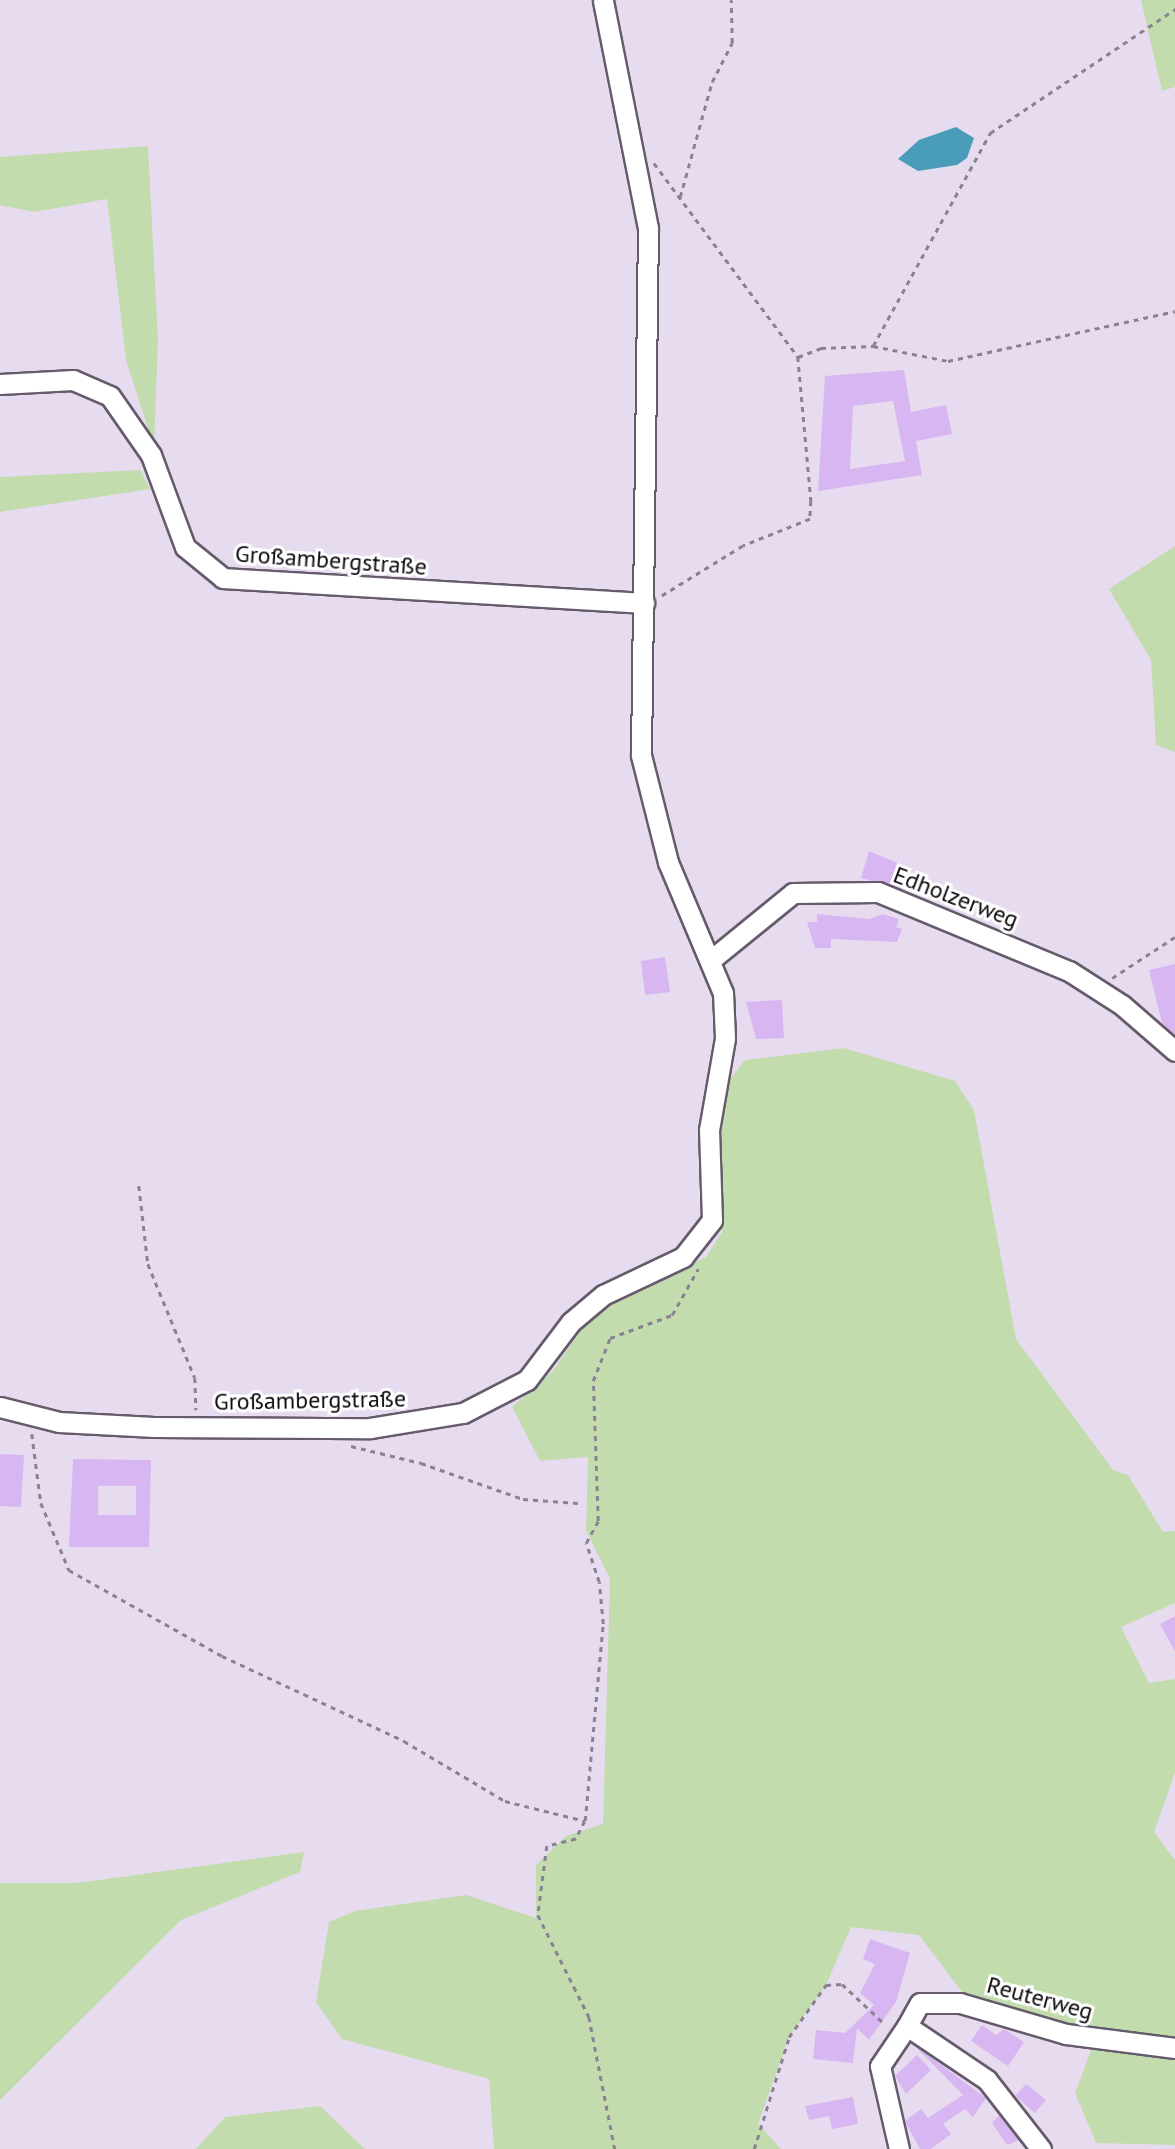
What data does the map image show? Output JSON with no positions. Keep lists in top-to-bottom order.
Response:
{
  "streets": {
    "street": ["Großambergstraße", "Edholzerweg", "Reuterweg"]
  }
}
